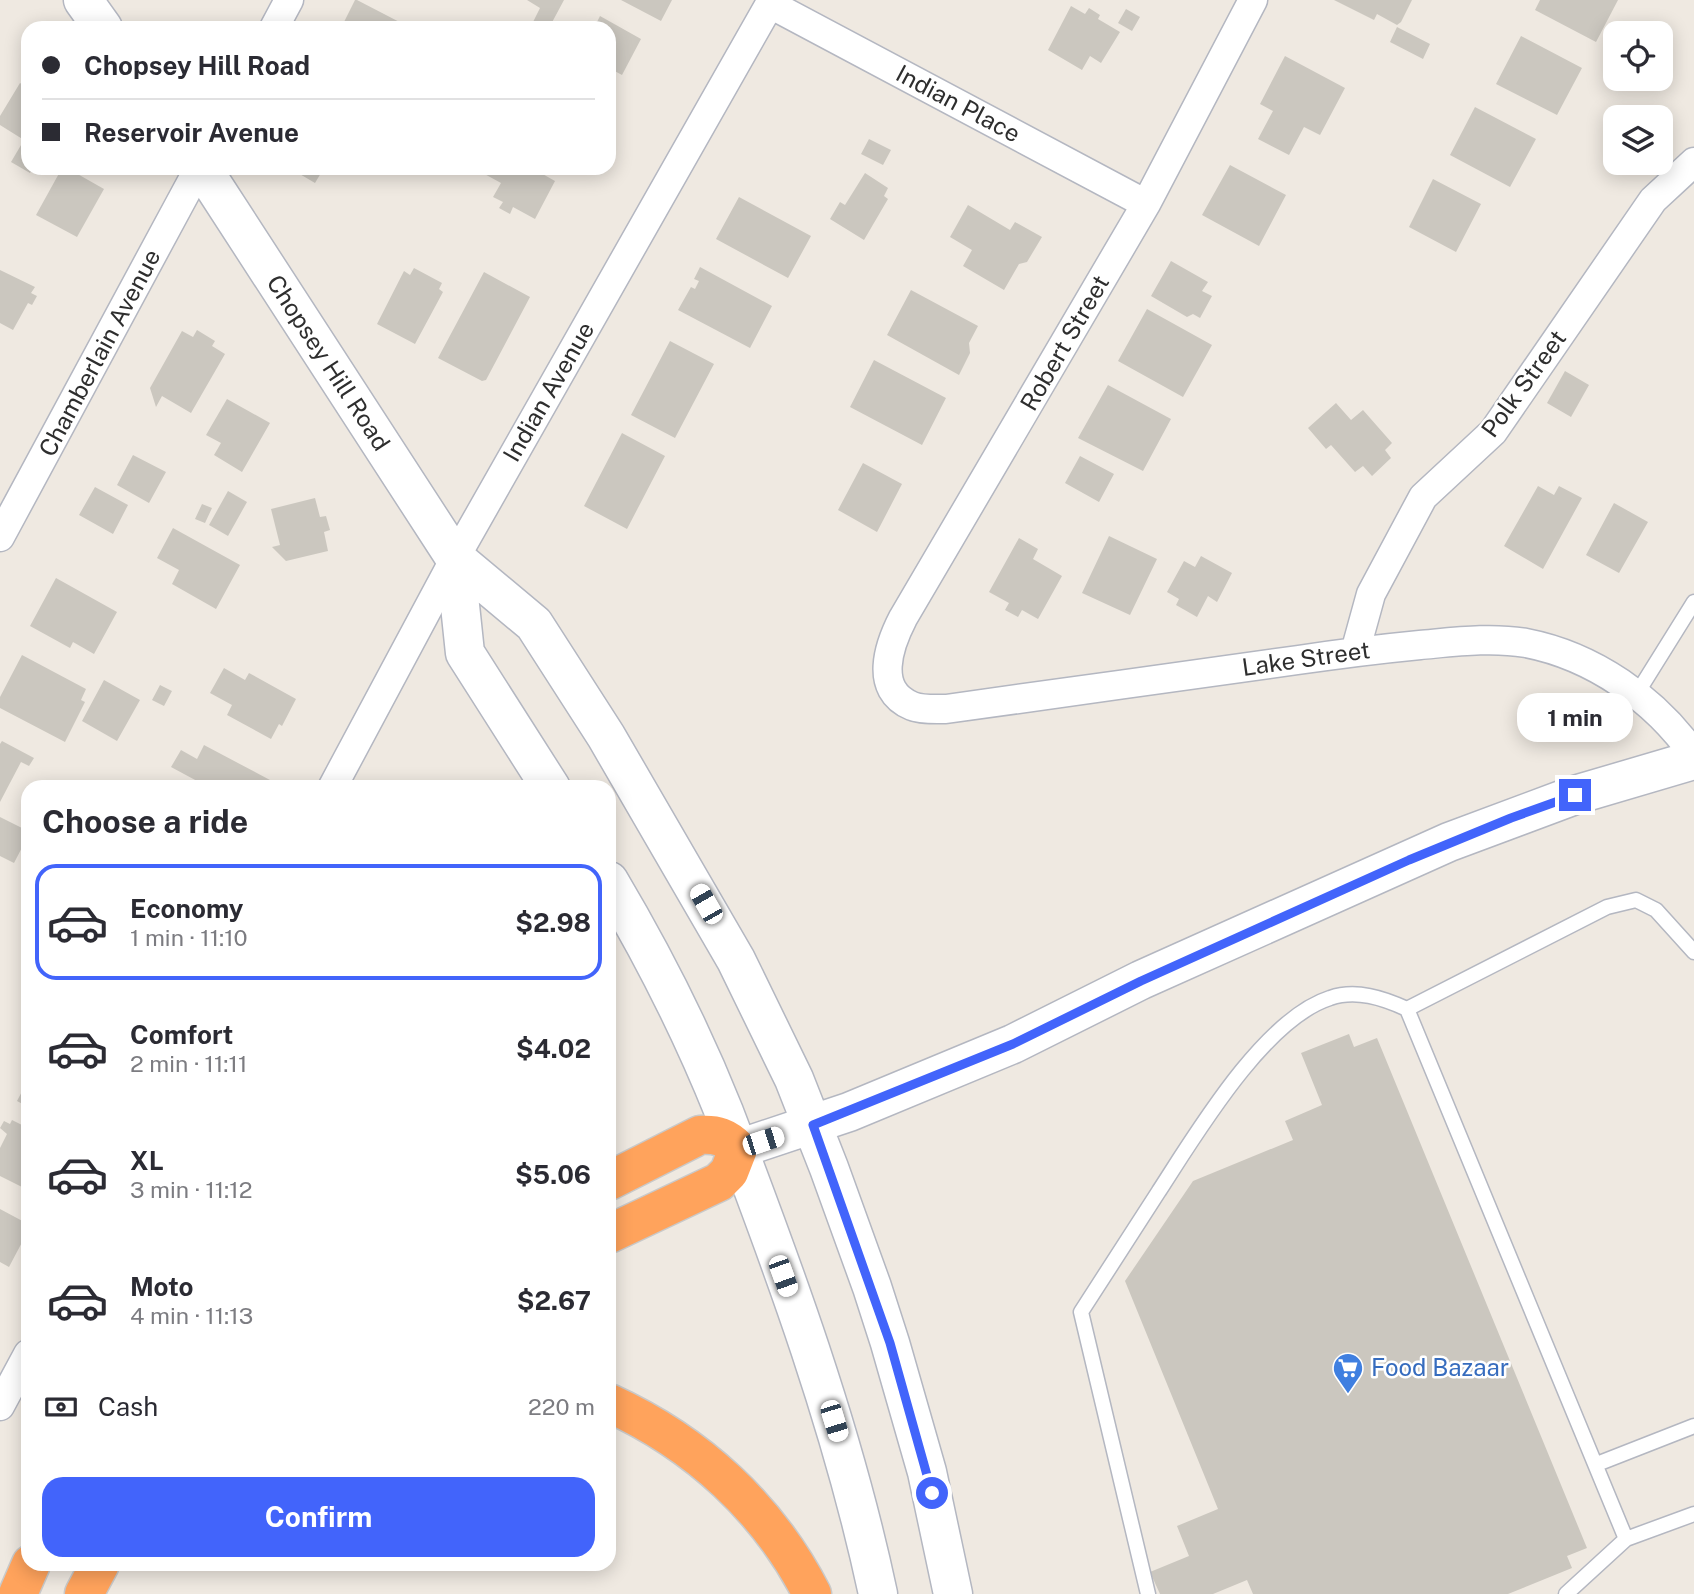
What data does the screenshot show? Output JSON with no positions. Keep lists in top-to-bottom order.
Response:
{
  "streets": {
    "main road": ["Chopsey Hill Road"],
    "street": [
      "Indian Place",
      "Robert Street",
      "Chamberlain Avenue",
      "Polk Street",
      "Indian Avenue",
      "Lake Street"
    ]
  },
  "crossings": [
    ["Indian Place", "Robert Street"],
    ["Indian Place", "Indian Avenue"],
    ["Robert Street", "Lake Street"],
    ["Chopsey Hill Road", "Indian Avenue"],
    ["Polk Street", "Lake Street"]
  ],
  "places": {
    "supermarket": ["Food Bazaar"]
  },
  "page": {
    "banner": ["Chopsey Hill Road", "Reservoir Avenue"],
    "bubble": "1 min",
    "heading": "Choose a ride",
    "list": [
      {
        "name": "Economy",
        "note": "1 min · 11:10",
        "value": "$2.98"
      },
      {
        "name": "Comfort",
        "note": "2 min · 11:11",
        "value": "$4.02"
      },
      {
        "name": "XL",
        "note": "3 min · 11:12",
        "value": "$5.06"
      },
      {
        "name": "Moto",
        "note": "4 min · 11:13",
        "value": "$2.67"
      }
    ],
    "pay": ["Cash", "220 m"],
    "buttons": "Confirm"
  }
}
